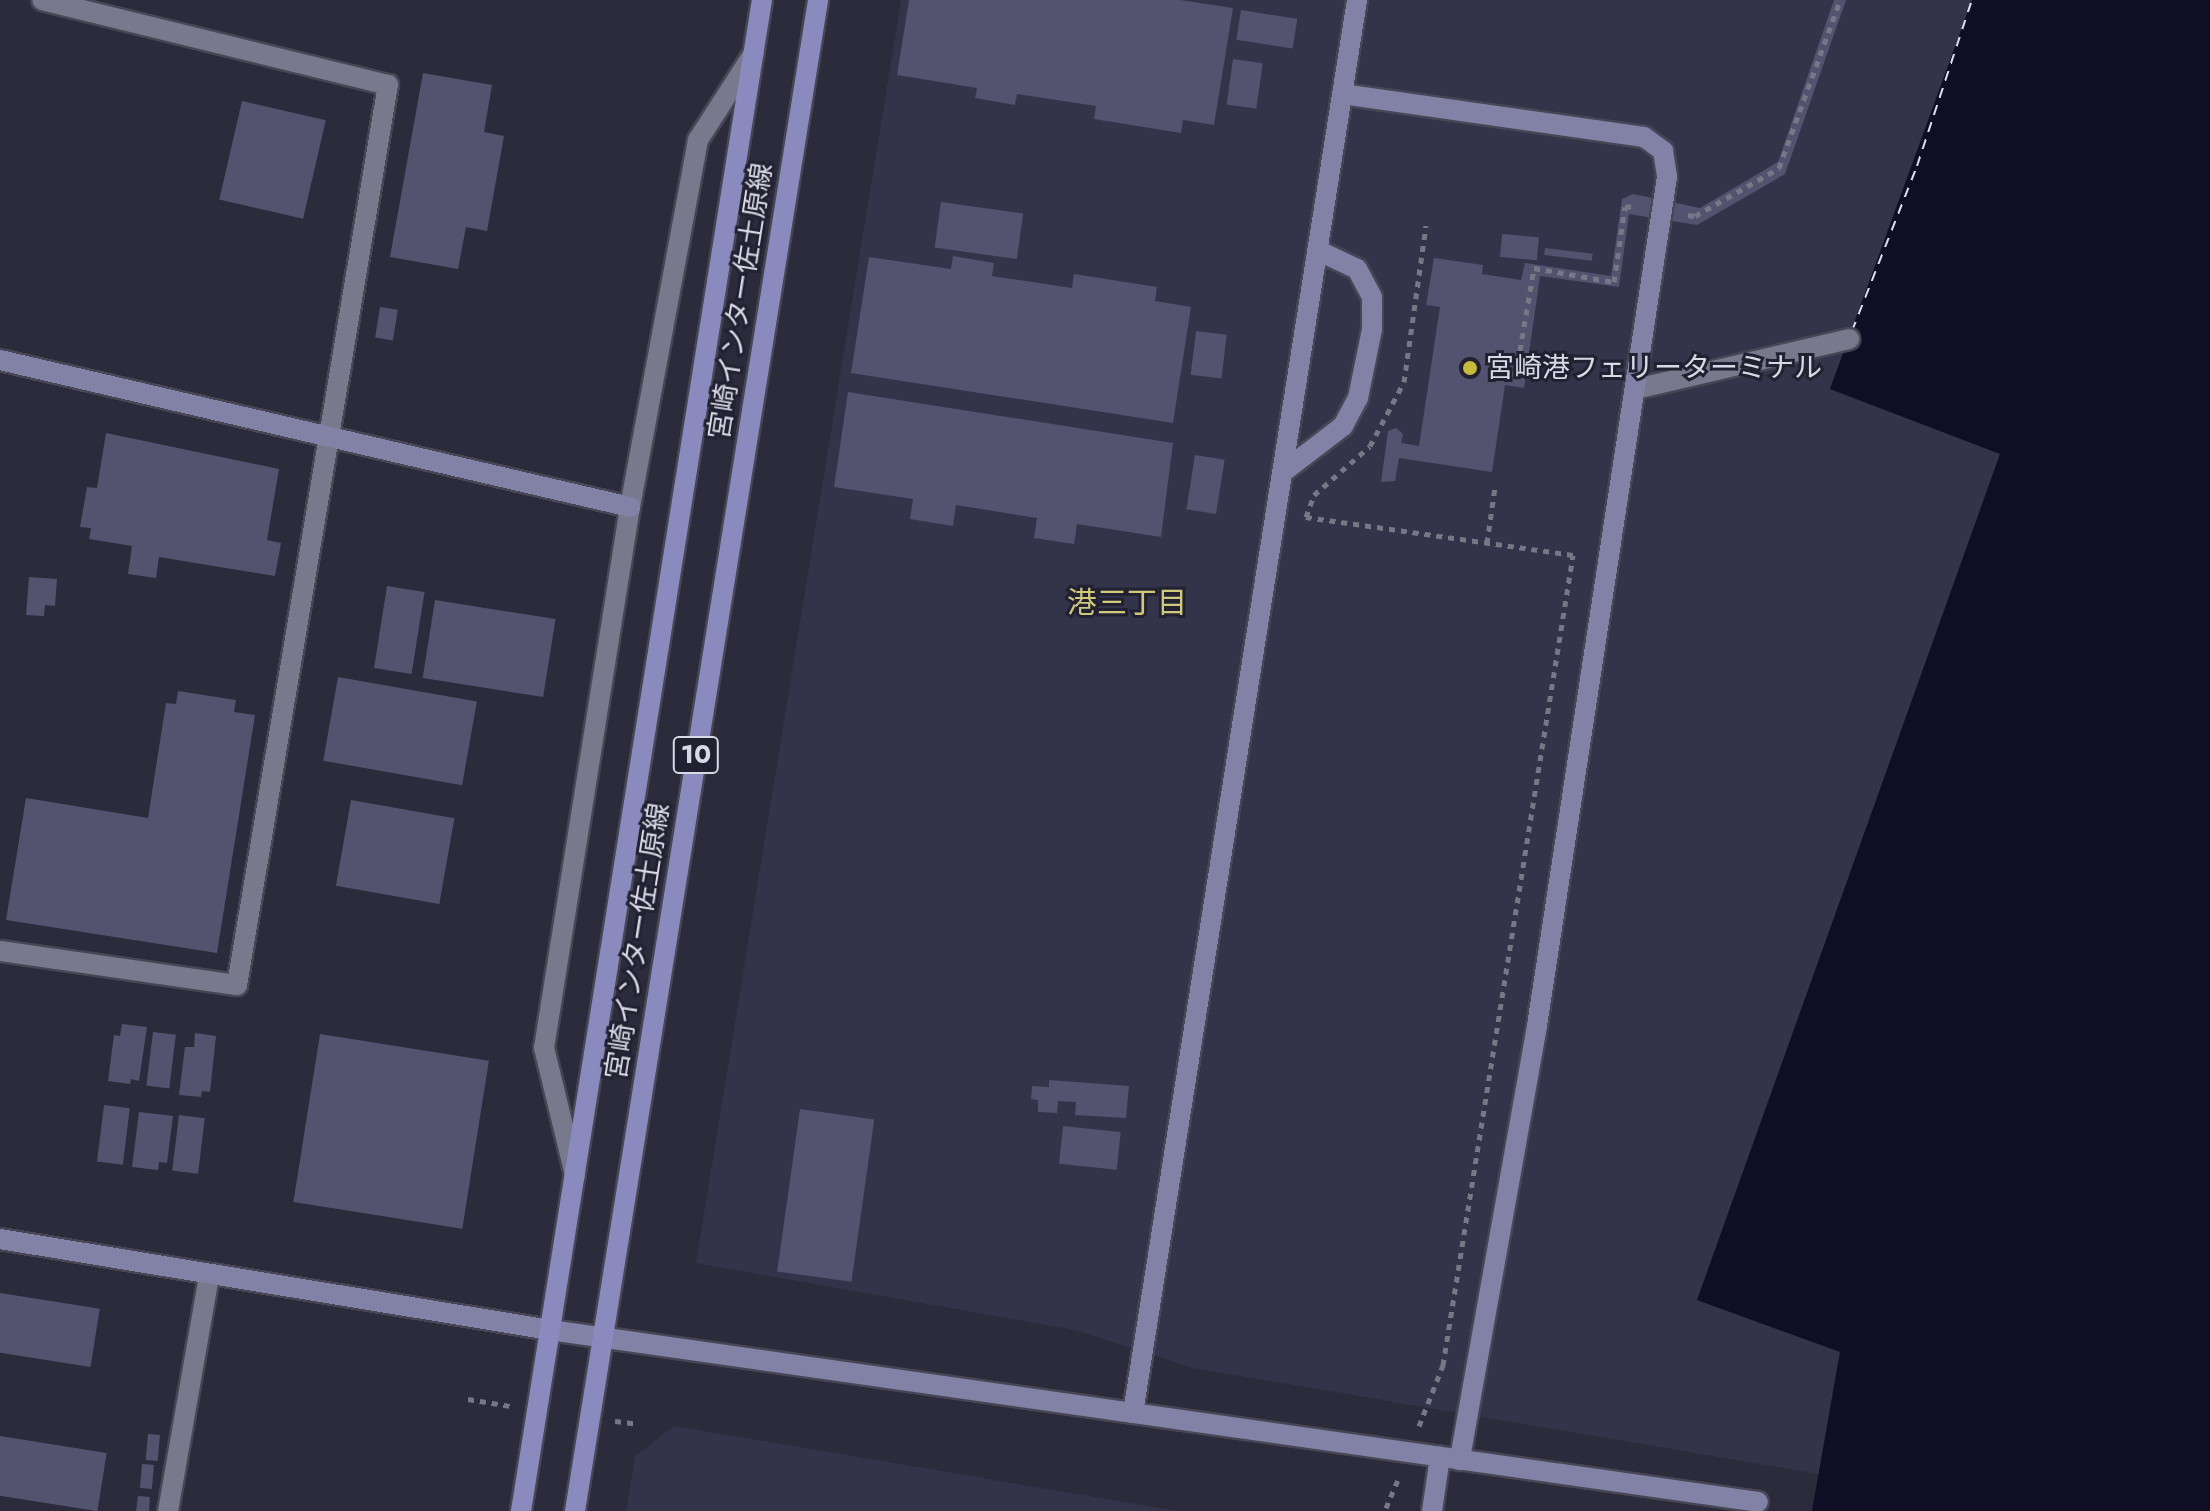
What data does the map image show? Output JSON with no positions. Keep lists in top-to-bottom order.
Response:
{
  "streets": {
    "main road": ["宮崎インター佐土原線", "10"]
  },
  "districts": ["港三丁目"],
  "places": ["宮崎港フェリーターミナル"]
}
